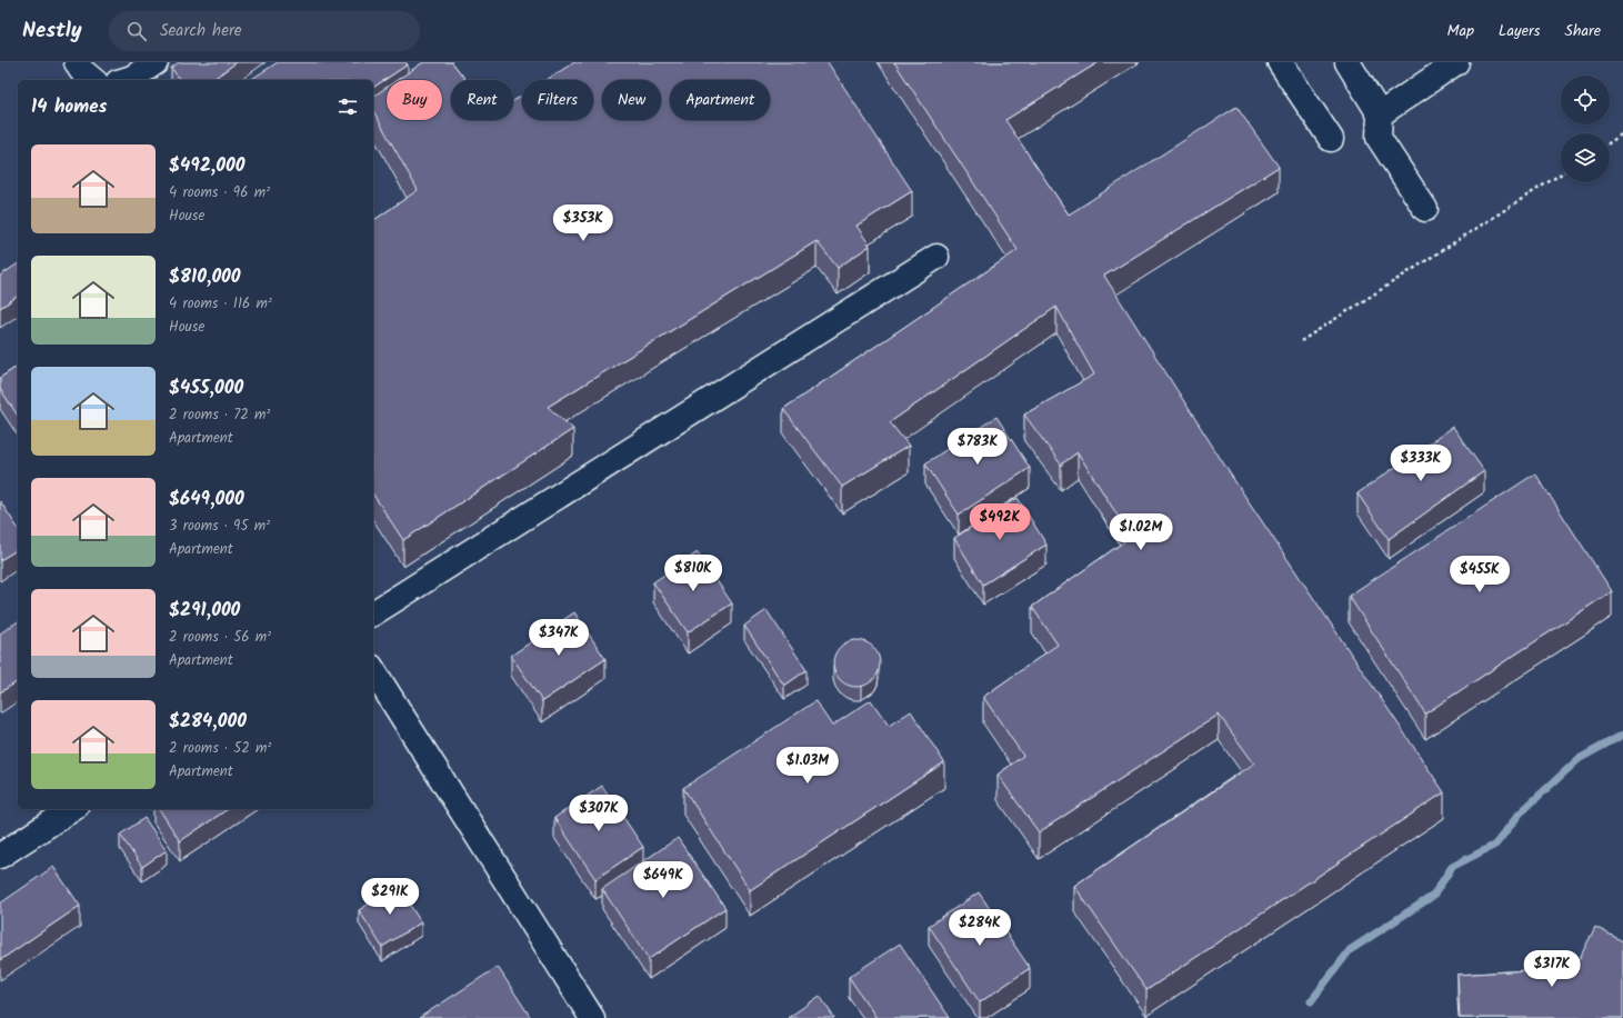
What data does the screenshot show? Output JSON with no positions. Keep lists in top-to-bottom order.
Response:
{
  "page": {
    "header": "Nestly",
    "search": "Search here",
    "nav": ["Map", "Layers", "Share"],
    "chip": [
      "Buy",
      "Rent",
      "Filters",
      "New",
      "Apartment"
    ],
    "heading": "14 homes",
    "list": [
      {
        "name": "$492,000",
        "note": "4 rooms · 96 m² · House"
      },
      {
        "name": "$810,000",
        "note": "4 rooms · 116 m² · House"
      },
      {
        "name": "$455,000",
        "note": "2 rooms · 72 m² · Apartment"
      },
      {
        "name": "$649,000",
        "note": "3 rooms · 95 m² · Apartment"
      },
      {
        "name": "$291,000",
        "note": "2 rooms · 56 m² · Apartment"
      },
      {
        "name": "$284,000",
        "note": "2 rooms · 52 m² · Apartment"
      }
    ],
    "price": [
      "$353K",
      "$783K",
      "$333K",
      "$492K",
      "$1.02M",
      "$810K",
      "$455K",
      "$347K",
      "$1.03M",
      "$307K",
      "$649K",
      "$291K",
      "$284K",
      "$317K"
    ]
  }
}
